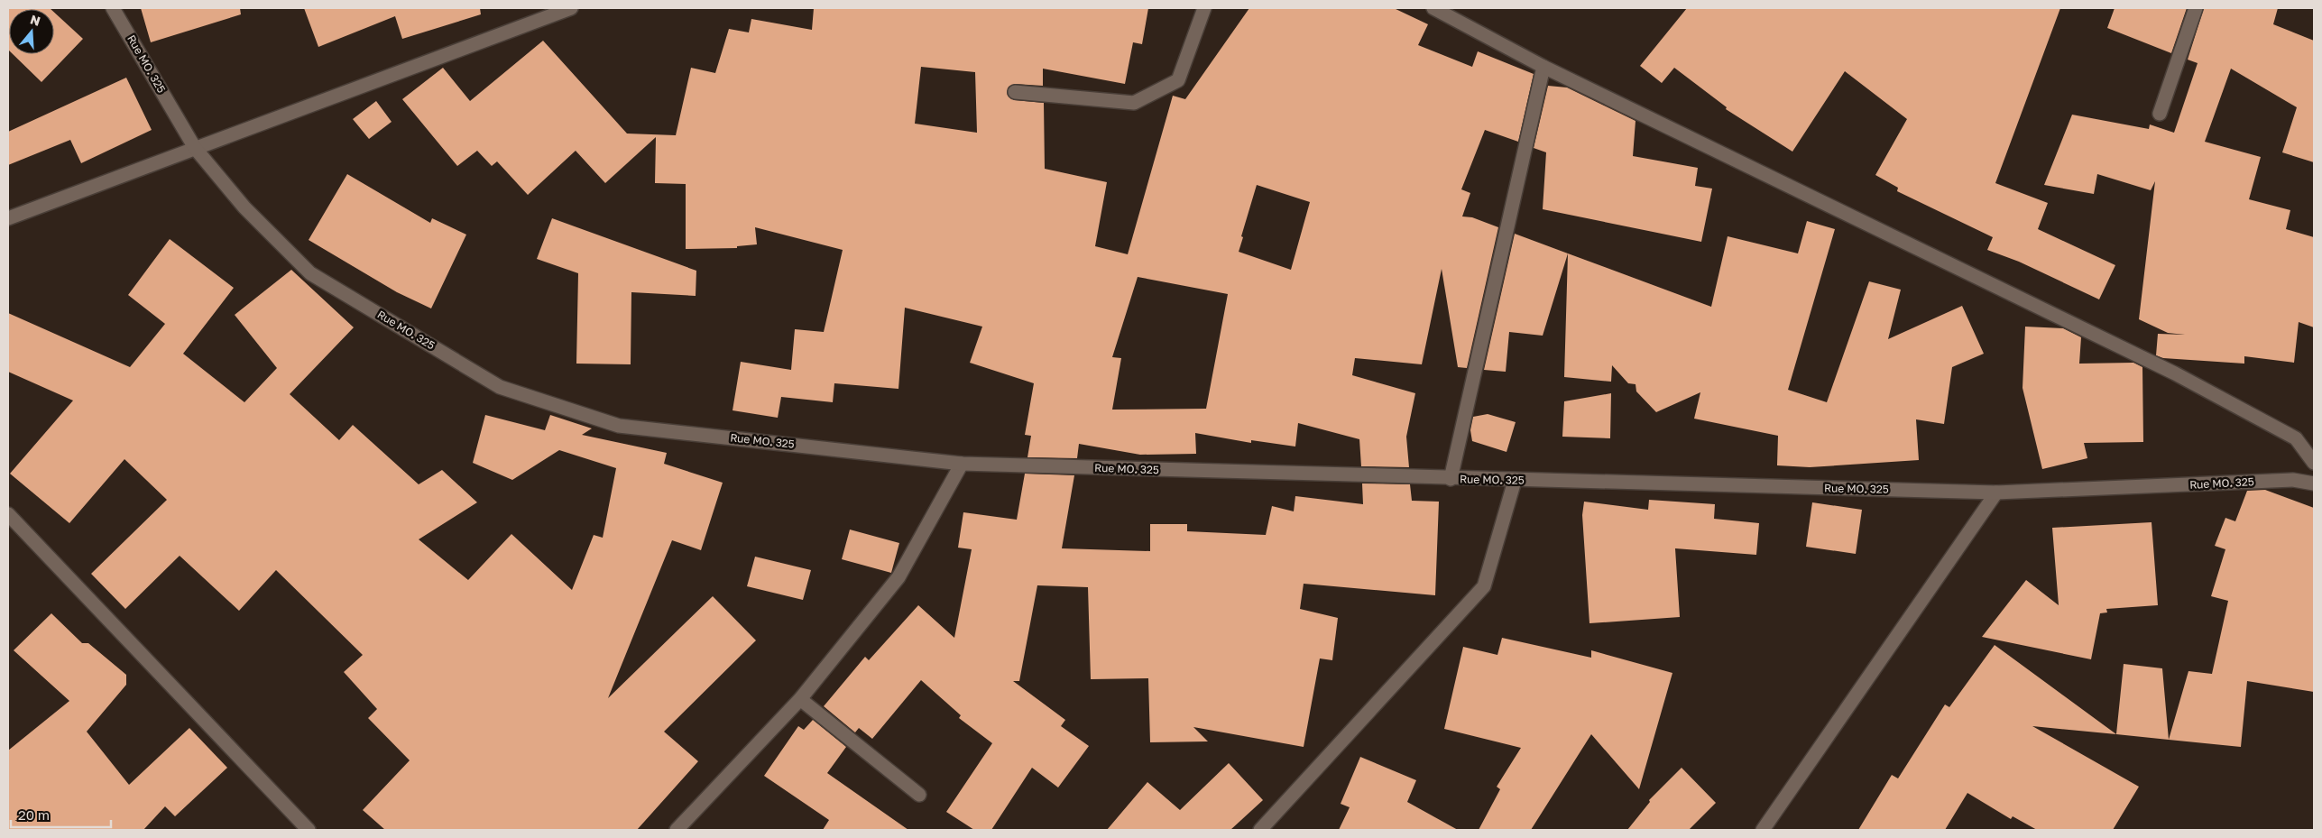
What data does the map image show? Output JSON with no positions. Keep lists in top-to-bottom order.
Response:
{
  "streets": {
    "street": ["Rue MO. 325"]
  },
  "scale_bar": "20 m",
  "north": "top"
}
